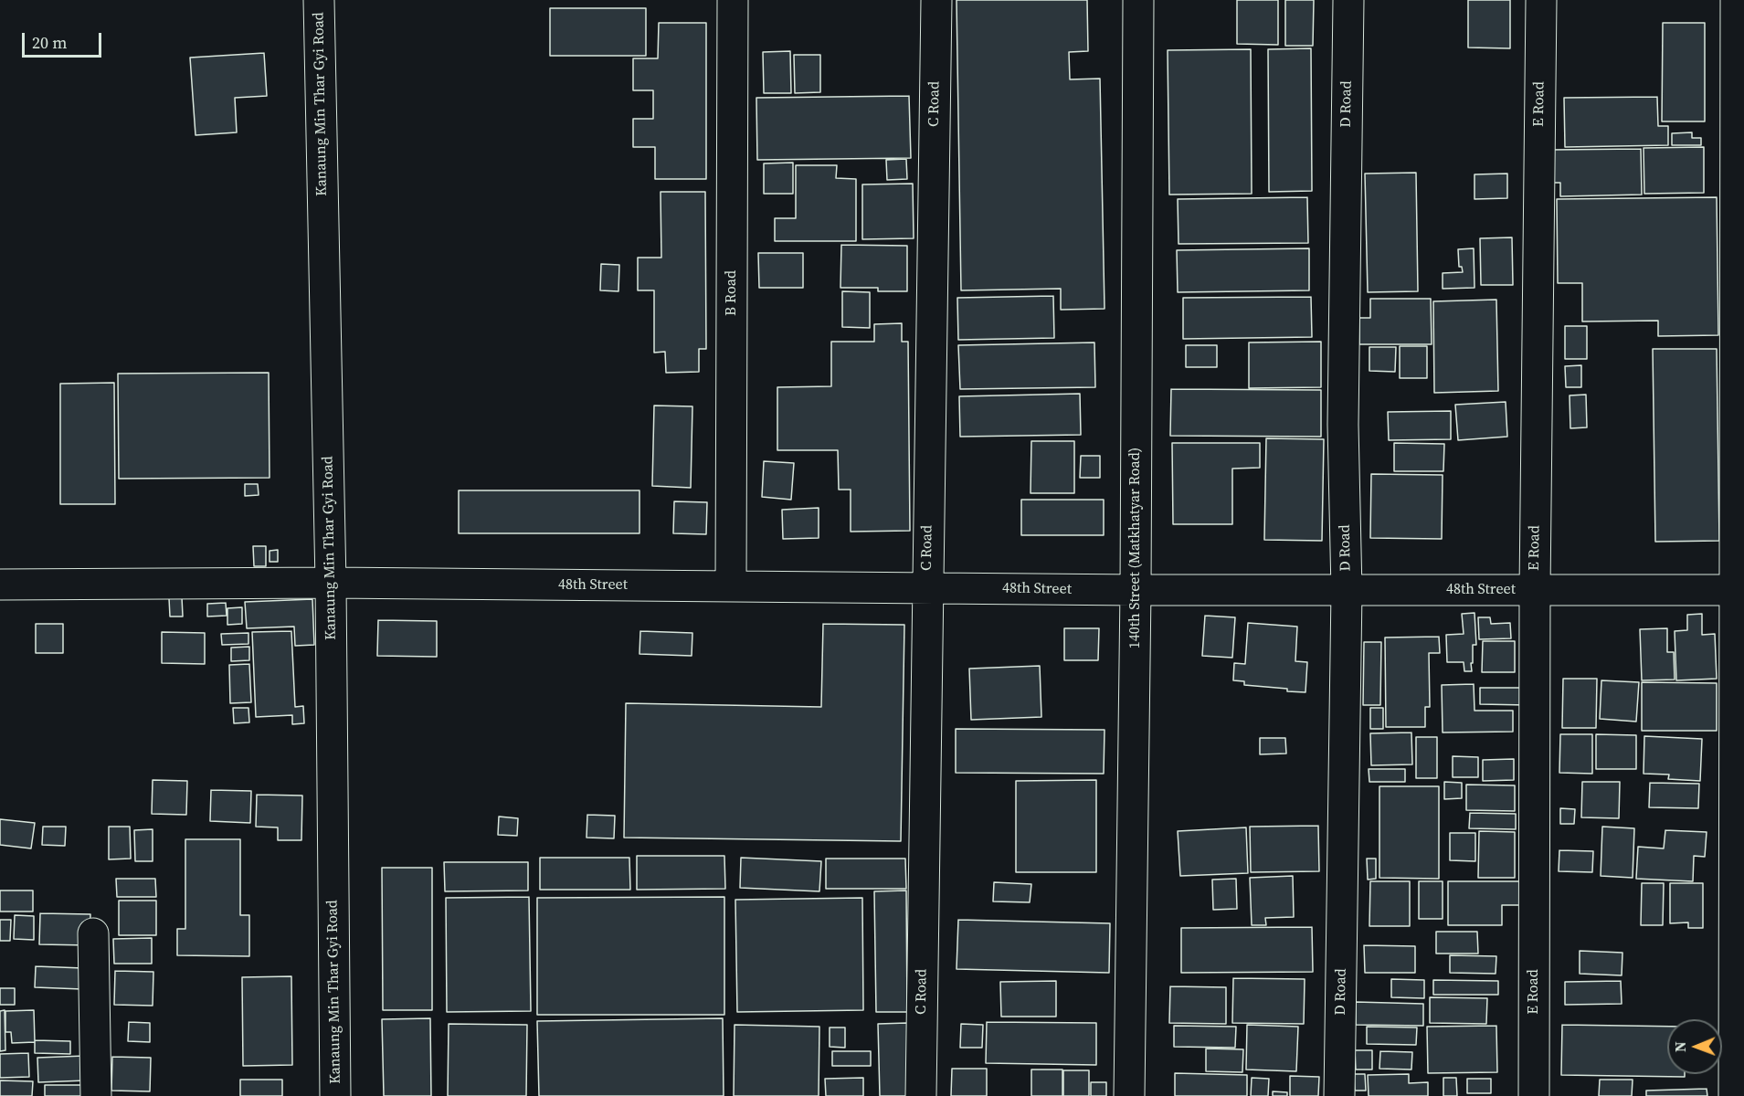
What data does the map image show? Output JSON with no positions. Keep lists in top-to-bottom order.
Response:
{
  "streets": {
    "street": [
      "Kanaung Min Thar Gyi Road",
      "C Road",
      "D Road",
      "E Road",
      "B Road",
      "140th Street (Matkhatyar Road)",
      "48th Street"
    ]
  },
  "crossings": [
    ["Kanaung Min Thar Gyi Road", "48th Street"],
    ["C Road", "48th Street"],
    ["D Road", "48th Street"],
    ["E Road", "48th Street"],
    ["B Road", "48th Street"],
    ["140th Street (Matkhatyar Road)", "48th Street"]
  ],
  "scale_bar": "20 m",
  "north": "left"
}
